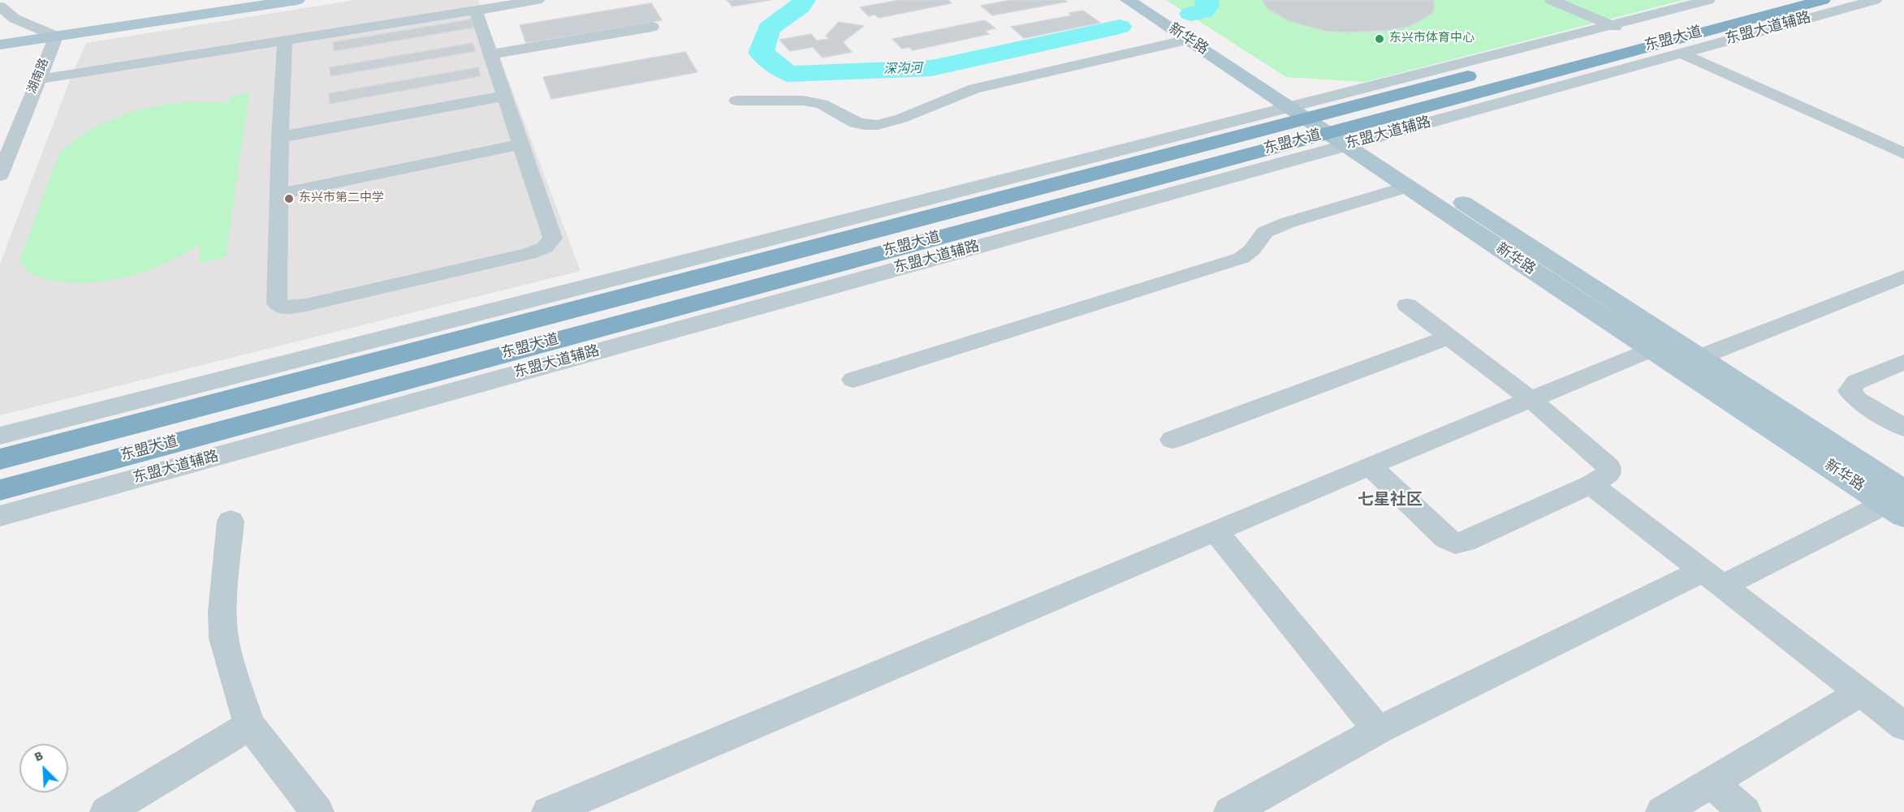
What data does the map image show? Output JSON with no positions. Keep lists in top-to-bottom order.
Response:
{
  "streets": {
    "highway": ["东盟大道"],
    "main road": ["新华路"],
    "street": ["东盟大道辅路", "湖南路"]
  },
  "crossings": [
    ["东盟大道辅路", "新华路"],
    ["东盟大道辅路", "东盟大道"],
    ["新华路", "东盟大道"]
  ],
  "districts": ["七星社区"],
  "water": ["深沟河"],
  "places": ["东兴市体育中心", "东兴市第二中学"],
  "north": "top left"
}
